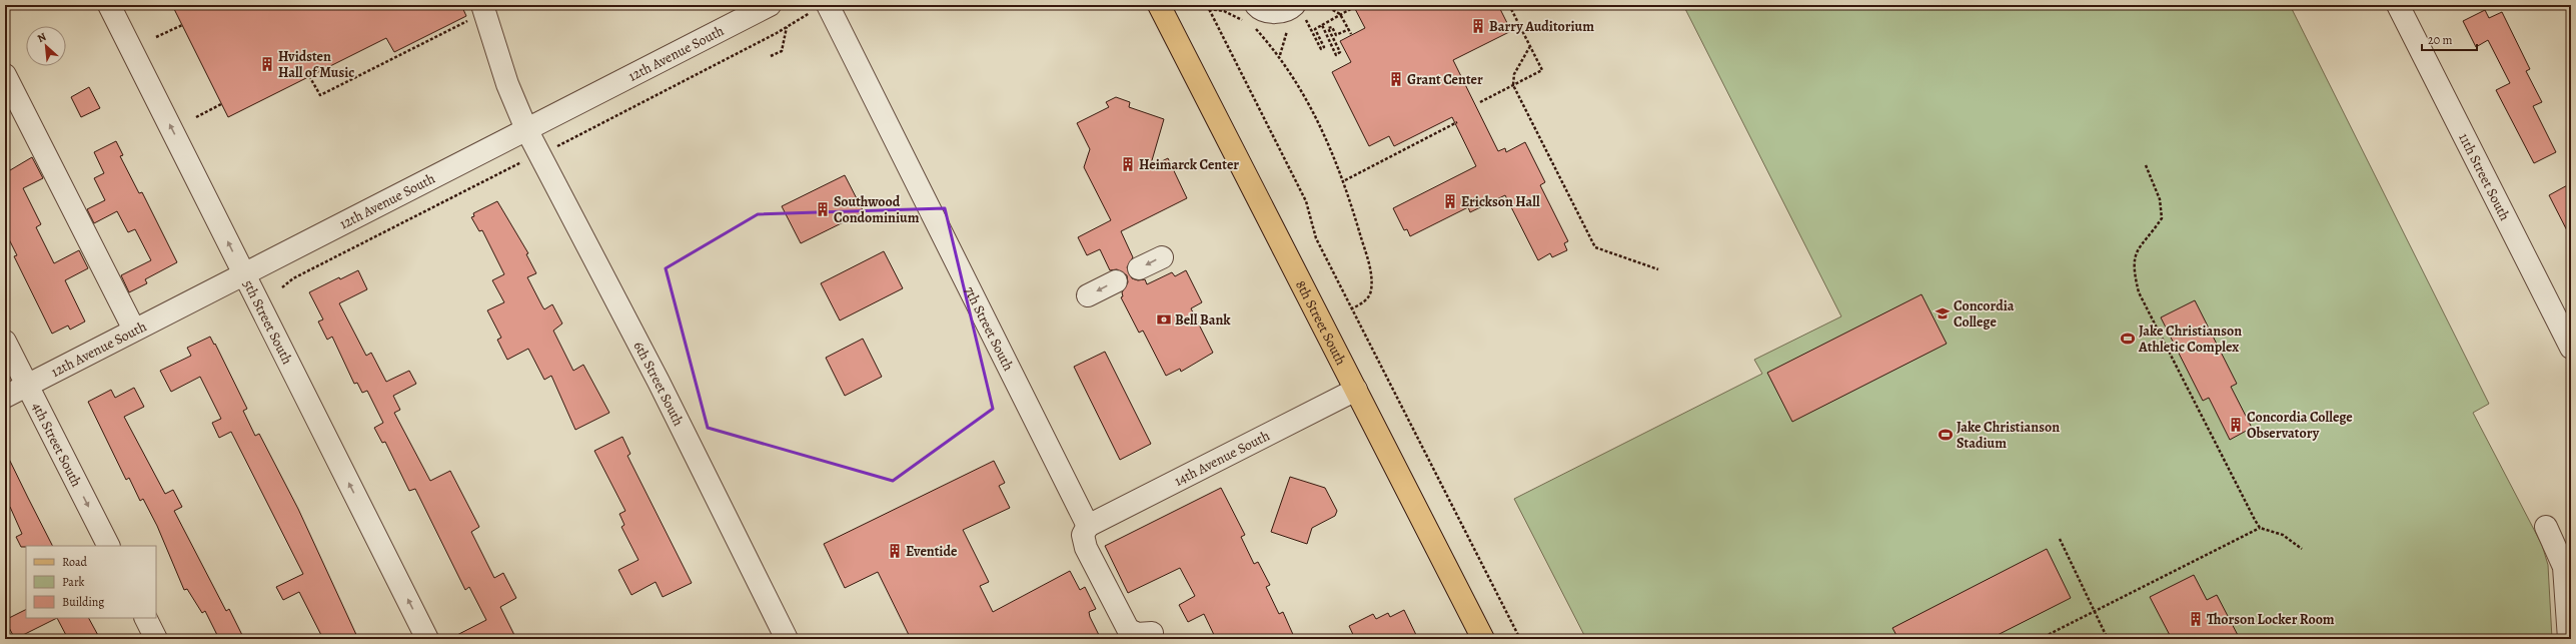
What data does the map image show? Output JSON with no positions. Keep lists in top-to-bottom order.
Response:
{
  "streets": {
    "main road": ["8th Street South"],
    "street": [
      "12th Avenue South",
      "11th Street South",
      "5th Street South",
      "7th Street South",
      "6th Street South",
      "4th Street South",
      "14th Avenue South"
    ]
  },
  "crossings": [
    ["12th Avenue South", "5th Street South"],
    ["12th Avenue South", "6th Street South"],
    ["12th Avenue South", "4th Street South"],
    ["8th Street South", "14th Avenue South"],
    ["7th Street South", "14th Avenue South"]
  ],
  "one_way": ["4th Street South"],
  "places": {
    "building": [
      "Barry Auditorium",
      "Hvidsten Hall of Music",
      "Grant Center",
      "Heimarck Center",
      "Erickson Hall",
      "Southwood Condominium",
      "Concordia College Observatory",
      "Eventide",
      "Thorson Locker Room"
    ],
    "school or university": ["Concordia College"],
    "bank": ["Bell Bank"],
    "sports": ["Jake Christianson Athletic Complex", "Jake Christianson Stadium"]
  },
  "legend": ["Road", "Park", "Building"],
  "scale_bar": "20 m",
  "north": "top left"
}
